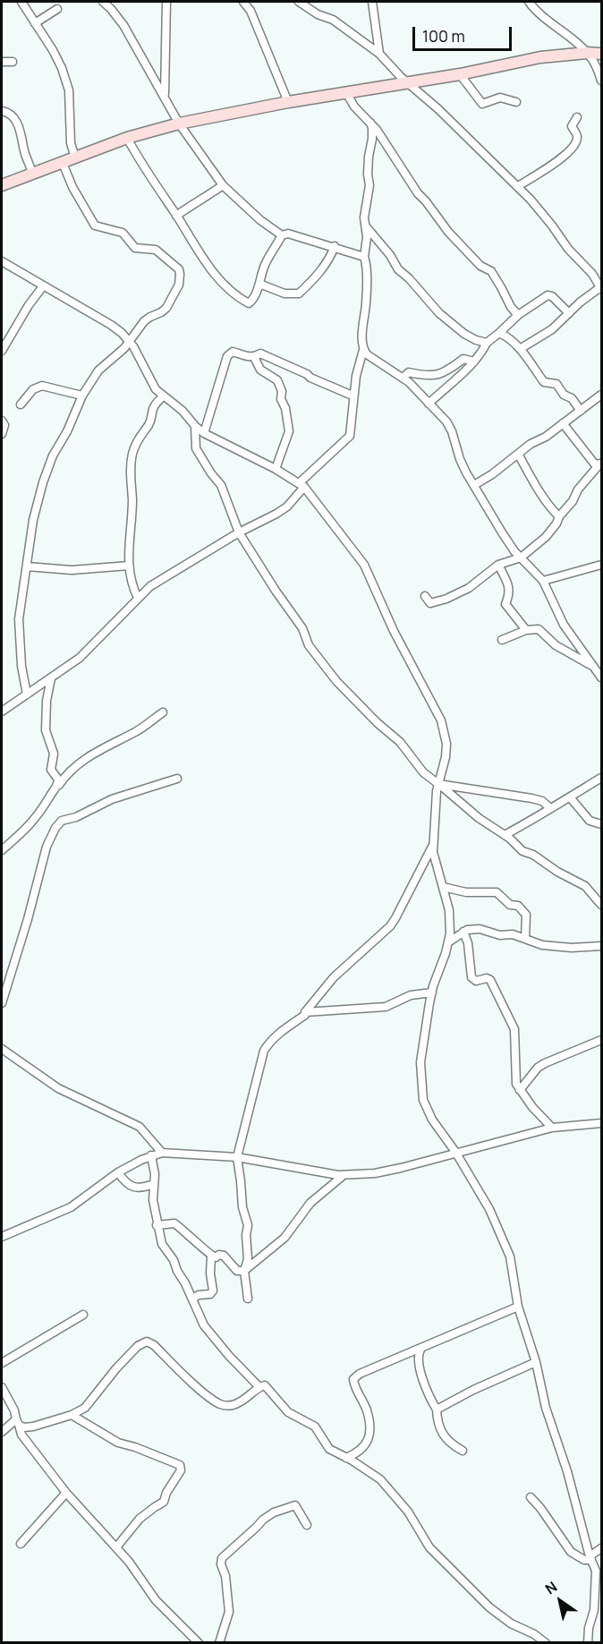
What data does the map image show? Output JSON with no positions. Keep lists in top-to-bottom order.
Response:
{
  "scale_bar": "100 m",
  "north": "top left"
}
